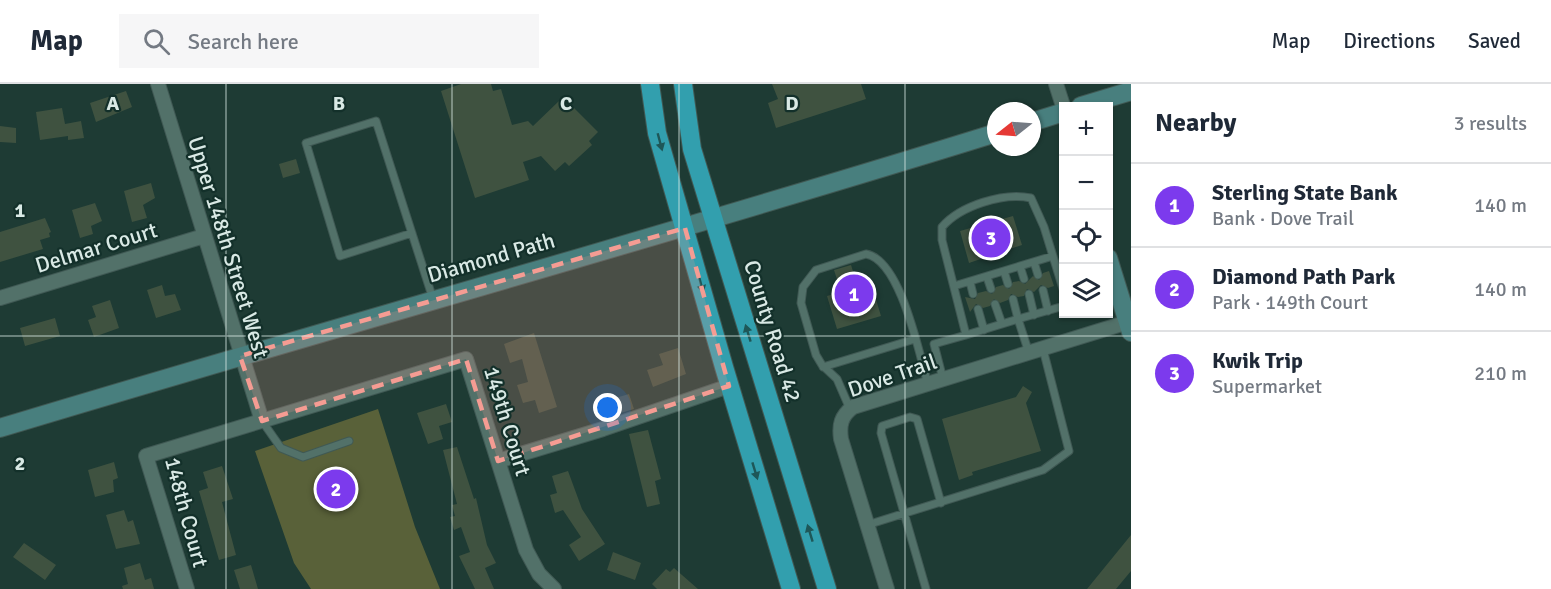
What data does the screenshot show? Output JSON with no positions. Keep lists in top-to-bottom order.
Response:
{
  "streets": {
    "highway": ["County Road 42"],
    "street": [
      "Delmar Court",
      "Upper 148th Street West",
      "Diamond Path",
      "Dove Trail",
      "149th Court",
      "148th Court"
    ]
  },
  "crossings": [
    ["Delmar Court", "Upper 148th Street West"],
    ["Upper 148th Street West", "Diamond Path"],
    ["Upper 148th Street West", "149th Court"],
    ["Upper 148th Street West", "148th Court"],
    ["Diamond Path", "County Road 42"],
    ["149th Court", "148th Court"]
  ],
  "north": "left",
  "page": {
    "header": "Map",
    "search": "Search here",
    "nav": ["Map", "Directions", "Saved"],
    "heading": ["Nearby", "3 results"],
    "map_buttons": ["+", "−"],
    "list": [
      {
        "mark": "1",
        "name": "Sterling State Bank",
        "note": "Bank · Dove Trail",
        "value": "140 m"
      },
      {
        "mark": "2",
        "name": "Diamond Path Park",
        "note": "Park · 149th Court",
        "value": "140 m"
      },
      {
        "mark": "3",
        "name": "Kwik Trip",
        "note": "Supermarket",
        "value": "210 m"
      }
    ],
    "pins": ["3", "1", "2"]
  },
  "grid": {
    "columns": [
      "A",
      "B",
      "C",
      "D"
    ],
    "rows": ["1", "2"]
  }
}
